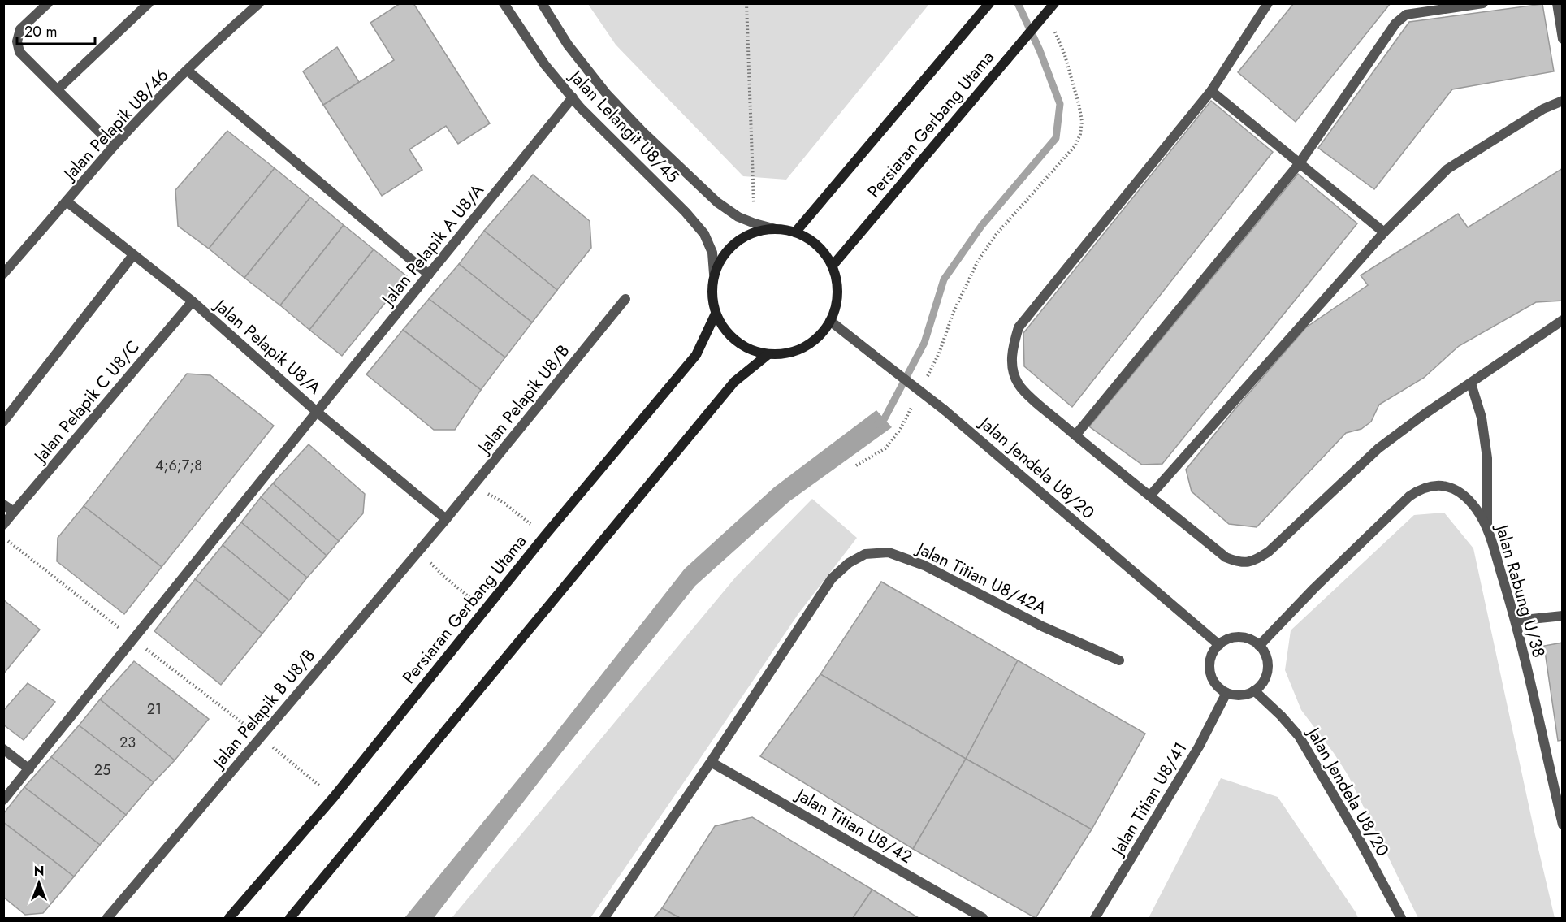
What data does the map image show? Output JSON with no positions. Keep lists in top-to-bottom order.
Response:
{
  "streets": {
    "main road": ["Persiaran Gerbang Utama"],
    "street": [
      "Jalan Pelapik U8/46",
      "Jalan Lelangit U8/45",
      "Jalan Pelapik A U8/A",
      "Jalan Pelapik U8/A",
      "Jalan Pelapik U8/B",
      "Jalan Pelapik C U8/C",
      "Jalan Jendela U8/20",
      "Jalan Titian U8/42A",
      "Jalan Rabung U/38",
      "Jalan Pelapik B U8/B",
      "Jalan Titian U8/41",
      "Jalan Titian U8/42"
    ]
  },
  "crossings": [
    ["Jalan Pelapik U8/46", "Jalan Pelapik U8/A"],
    ["Persiaran Gerbang Utama", "Jalan Lelangit U8/45"],
    ["Persiaran Gerbang Utama", "Jalan Jendela U8/20"],
    ["Jalan Lelangit U8/45", "Jalan Pelapik A U8/A"],
    ["Jalan Lelangit U8/45", "Jalan Jendela U8/20"],
    ["Jalan Pelapik A U8/A", "Jalan Pelapik U8/A"],
    ["Jalan Pelapik U8/A", "Jalan Pelapik U8/B"],
    ["Jalan Pelapik U8/A", "Jalan Pelapik C U8/C"],
    ["Jalan Pelapik U8/A", "Jalan Pelapik B U8/B"],
    ["Jalan Pelapik U8/B", "Jalan Pelapik B U8/B"],
    ["Jalan Jendela U8/20", "Jalan Rabung U/38"],
    ["Jalan Jendela U8/20", "Jalan Titian U8/41"],
    ["Jalan Titian U8/42A", "Jalan Titian U8/42"],
    ["Jalan Rabung U/38", "Jalan Titian U8/41"]
  ],
  "house_numbers": [
    "4;6;7;8",
    "21",
    "23",
    "25"
  ],
  "scale_bar": "20 m",
  "north": "top"
}
